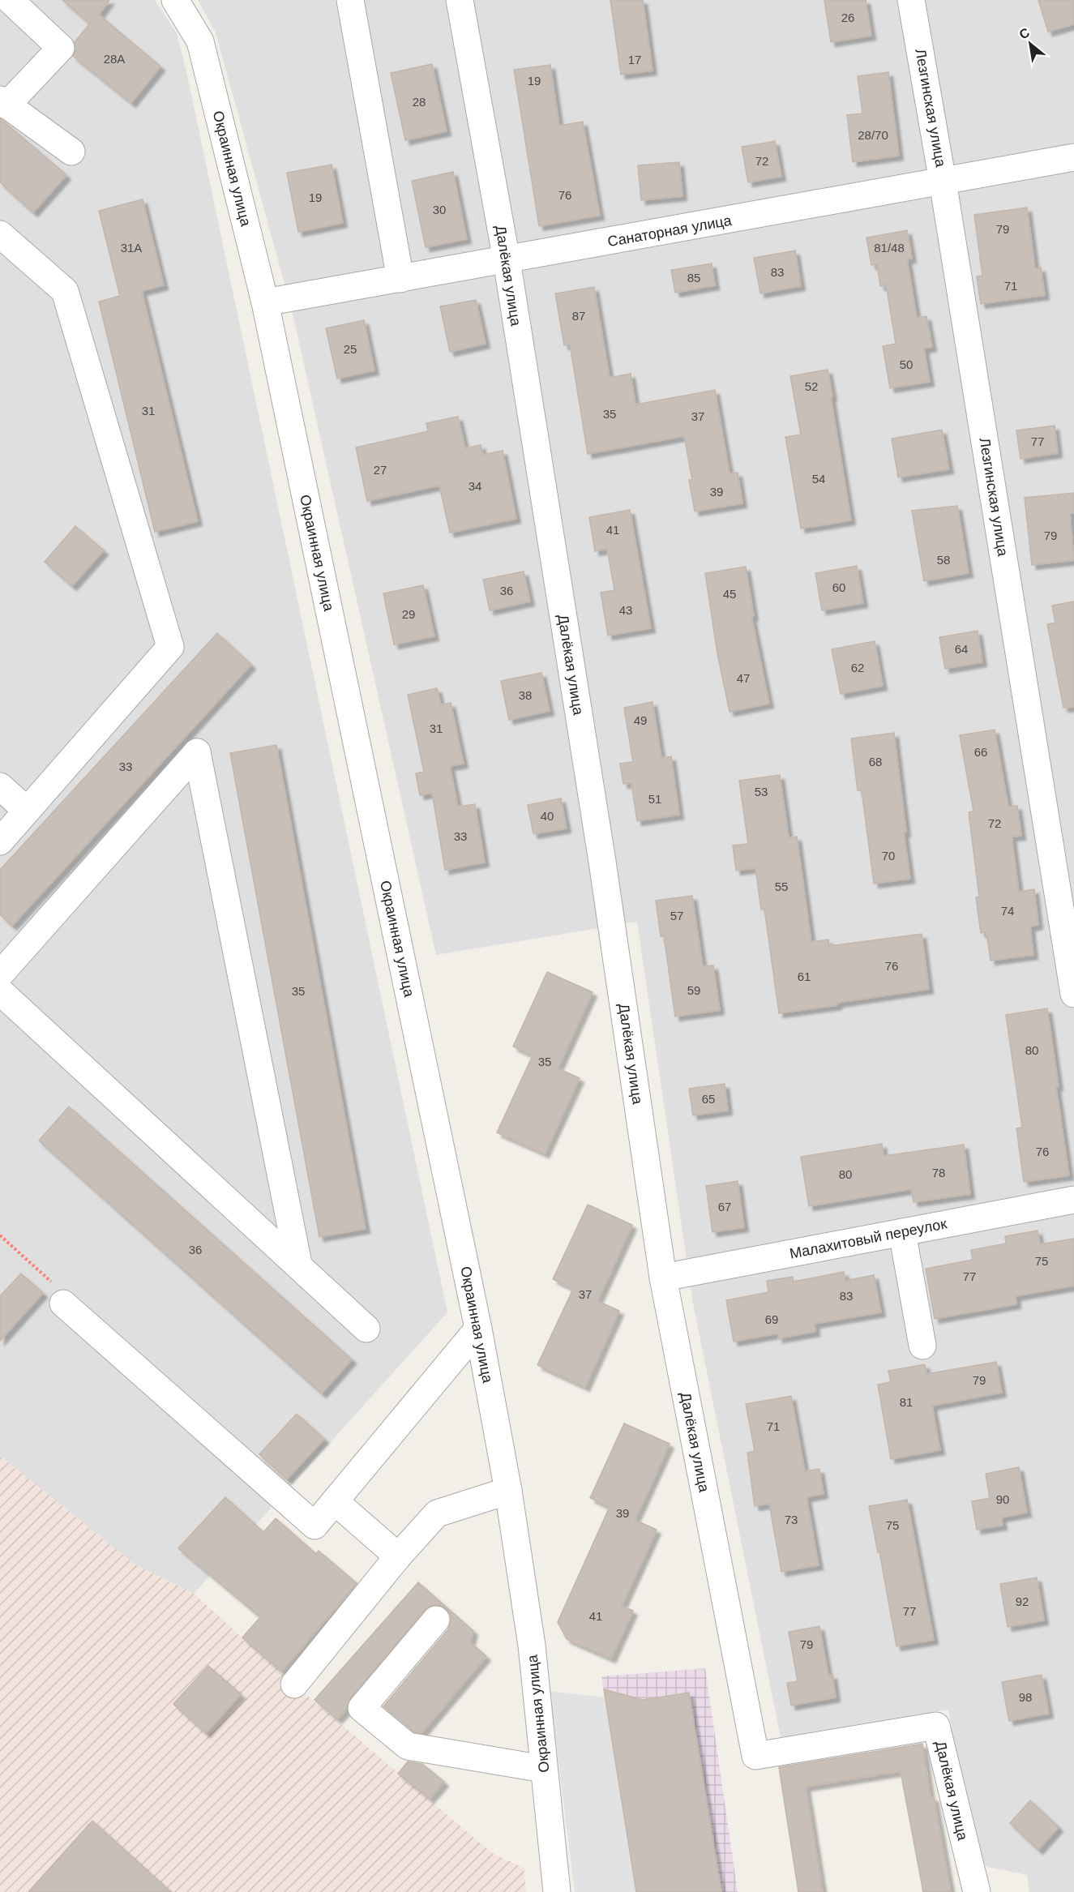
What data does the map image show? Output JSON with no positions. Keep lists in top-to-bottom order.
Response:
{
  "streets": {
    "street": [
      "Лезгинская улица",
      "Окраинная улица",
      "Санаторная улица",
      "Далёкая улица",
      "Малахитовый переулок"
    ]
  },
  "crossings": [
    ["Лезгинская улица", "Санаторная улица"],
    ["Окраинная улица", "Санаторная улица"],
    ["Санаторная улица", "Далёкая улица"],
    ["Далёкая улица", "Малахитовый переулок"]
  ],
  "house_numbers": [
    "26",
    "28А",
    "17",
    "19",
    "28",
    "28/70",
    "72",
    "76",
    "19",
    "30",
    "79",
    "31А",
    "81/48",
    "83",
    "85",
    "71",
    "87",
    "25",
    "50",
    "52",
    "31",
    "35",
    "37",
    "77",
    "27",
    "54",
    "34",
    "39",
    "41",
    "79",
    "58",
    "60",
    "36",
    "45",
    "43",
    "29",
    "64",
    "62",
    "47",
    "38",
    "49",
    "31",
    "66",
    "68",
    "33",
    "53",
    "51",
    "40",
    "72",
    "33",
    "70",
    "55",
    "74",
    "57",
    "76",
    "61",
    "59",
    "35",
    "80",
    "35",
    "65",
    "76",
    "78",
    "80",
    "67",
    "36",
    "75",
    "77",
    "37",
    "83",
    "69",
    "79",
    "81",
    "71",
    "90",
    "39",
    "73",
    "75",
    "92",
    "77",
    "41",
    "79",
    "98"
  ],
  "north": "top left"
}
